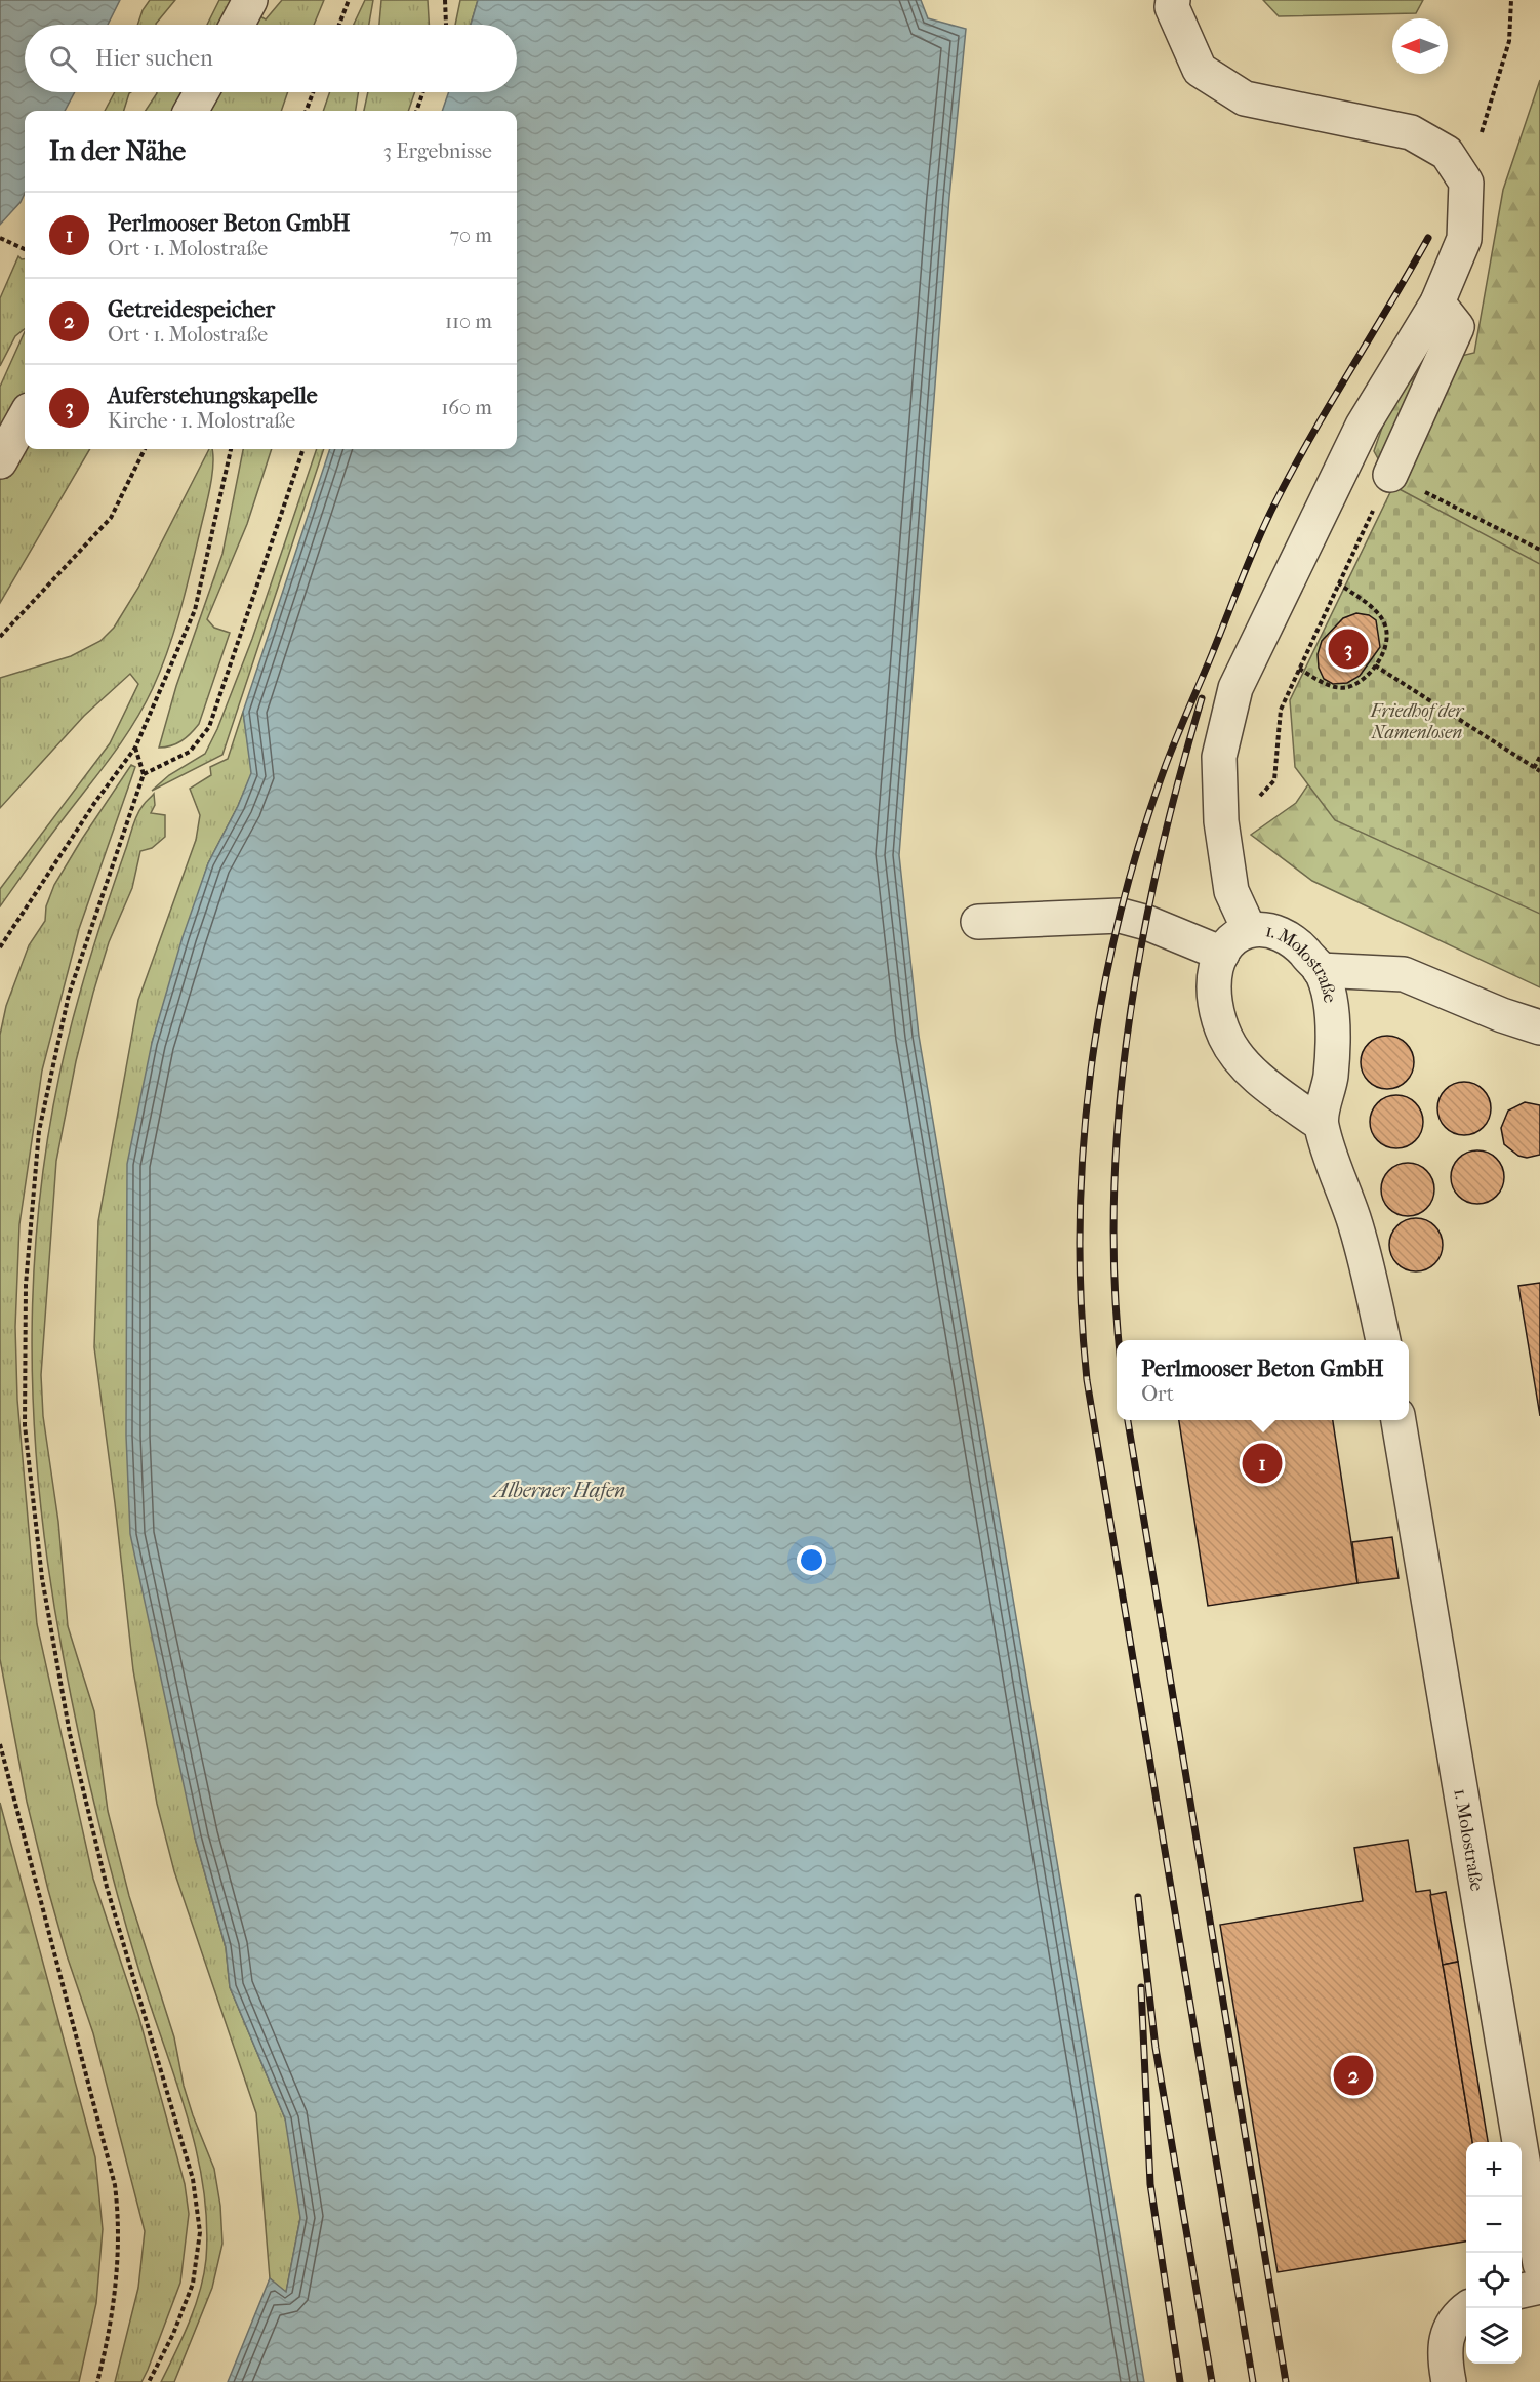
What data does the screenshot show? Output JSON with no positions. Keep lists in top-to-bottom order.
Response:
{
  "streets": {
    "street": ["1. Molostraße"]
  },
  "water": ["Alberner Hafen"],
  "parks": ["Friedhof der Namenlosen"],
  "north": "left",
  "page": {
    "search": "Hier suchen",
    "heading": ["In der Nähe", "3 Ergebnisse"],
    "list": [
      {
        "mark": "1",
        "name": "Perlmooser Beton GmbH",
        "note": "Ort · 1. Molostraße",
        "value": "70 m"
      },
      {
        "mark": "2",
        "name": "Getreidespeicher",
        "note": "Ort · 1. Molostraße",
        "value": "110 m"
      },
      {
        "mark": "3",
        "name": "Auferstehungskapelle",
        "note": "Kirche · 1. Molostraße",
        "value": "160 m"
      }
    ],
    "pins": ["3", "1", "2"],
    "popup": ["Perlmooser Beton GmbH", "Ort"],
    "map_buttons": ["+", "−"]
  }
}
